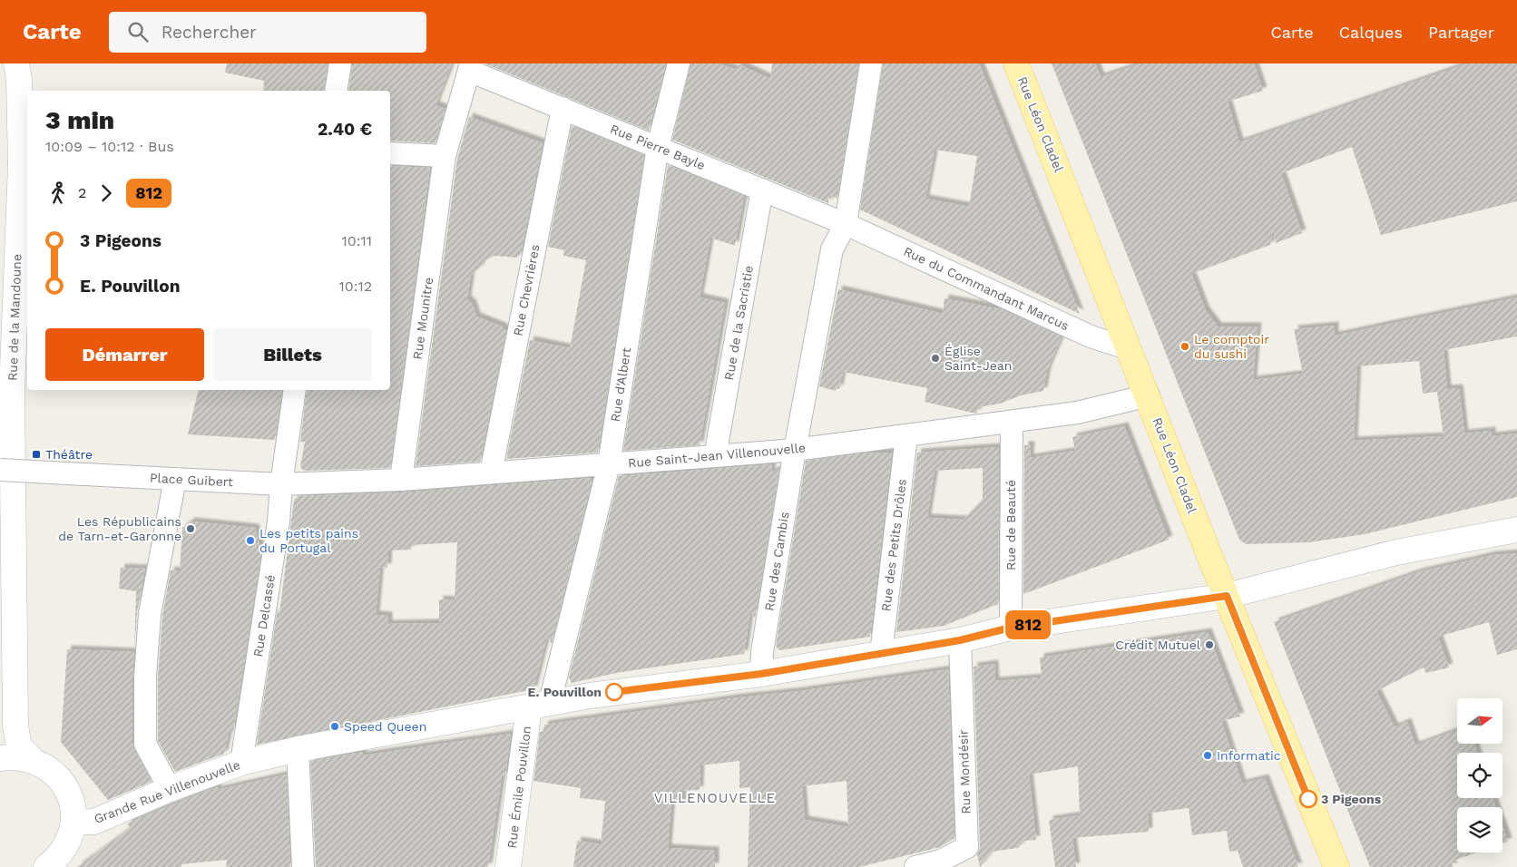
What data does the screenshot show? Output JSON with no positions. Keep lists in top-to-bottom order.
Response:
{
  "streets": {
    "main road": ["Rue Léon Cladel"],
    "street": [
      "Rue Pierre Bayle",
      "Rue du Commandant Marcus",
      "Rue Chevrières",
      "Rue de la Mandoune",
      "Rue Mounitre",
      "Rue de la Sacristie",
      "Rue d'Albert",
      "Rue Saint-Jean Villenouvelle",
      "Place Guibert",
      "Rue de Beauté",
      "Rue des Petits Drôles",
      "Rue des Cambis",
      "Rue Delcassé",
      "Rue Mondésir",
      "Rue Émile Pouvillon",
      "Grande Rue Villenouvelle"
    ]
  },
  "crossings": [
    ["Rue Léon Cladel", "Rue du Commandant Marcus"],
    ["Rue Léon Cladel", "Rue Saint-Jean Villenouvelle"],
    ["Rue Léon Cladel", "Grande Rue Villenouvelle"],
    ["Rue Pierre Bayle", "Rue du Commandant Marcus"],
    ["Rue Pierre Bayle", "Rue Chevrières"],
    ["Rue Pierre Bayle", "Rue Mounitre"],
    ["Rue Pierre Bayle", "Rue de la Sacristie"],
    ["Rue Pierre Bayle", "Rue d'Albert"],
    ["Rue Pierre Bayle", "Rue des Cambis"],
    ["Rue du Commandant Marcus", "Rue des Cambis"],
    ["Rue Chevrières", "Rue Saint-Jean Villenouvelle"],
    ["Rue Mounitre", "Rue Saint-Jean Villenouvelle"],
    ["Rue de la Sacristie", "Rue Saint-Jean Villenouvelle"],
    ["Rue d'Albert", "Rue Saint-Jean Villenouvelle"],
    ["Rue d'Albert", "Rue Émile Pouvillon"],
    ["Rue d'Albert", "Grande Rue Villenouvelle"],
    ["Rue Saint-Jean Villenouvelle", "Place Guibert"],
    ["Rue Saint-Jean Villenouvelle", "Rue de Beauté"],
    ["Rue Saint-Jean Villenouvelle", "Rue des Petits Drôles"],
    ["Rue Saint-Jean Villenouvelle", "Rue des Cambis"],
    ["Rue Saint-Jean Villenouvelle", "Rue Delcassé"],
    ["Place Guibert", "Rue Delcassé"],
    ["Rue de Beauté", "Grande Rue Villenouvelle"],
    ["Rue des Petits Drôles", "Grande Rue Villenouvelle"],
    ["Rue des Cambis", "Grande Rue Villenouvelle"],
    ["Rue Delcassé", "Grande Rue Villenouvelle"],
    ["Rue Mondésir", "Grande Rue Villenouvelle"],
    ["Rue Émile Pouvillon", "Grande Rue Villenouvelle"]
  ],
  "districts": ["VILLENOUVELLE"],
  "places": {
    "other": [
      "Le comptoir du sushi",
      "Église Saint-Jean",
      "Les Républicains de Tarn-et-Garonne",
      "Les petits pains du Portugal",
      "Crédit Mutuel",
      "E. Pouvillon",
      "Speed Queen",
      "Informatic",
      "3 Pigeons"
    ],
    "transit": ["Théâtre"]
  },
  "lines": ["bus line 812"],
  "north": "right",
  "page": {
    "header": "Carte",
    "search": "Rechercher",
    "nav": ["Carte", "Calques", "Partager"],
    "on_map": "812",
    "heading": ["3 min", "10:09 – 10:12 · Bus", "2.40 €"],
    "legs": ["2", "812"],
    "list": [
      {
        "name": "3 Pigeons",
        "value": "10:11"
      },
      {
        "name": "E. Pouvillon",
        "value": "10:12"
      }
    ],
    "buttons": ["Démarrer", "Billets"]
  }
}
